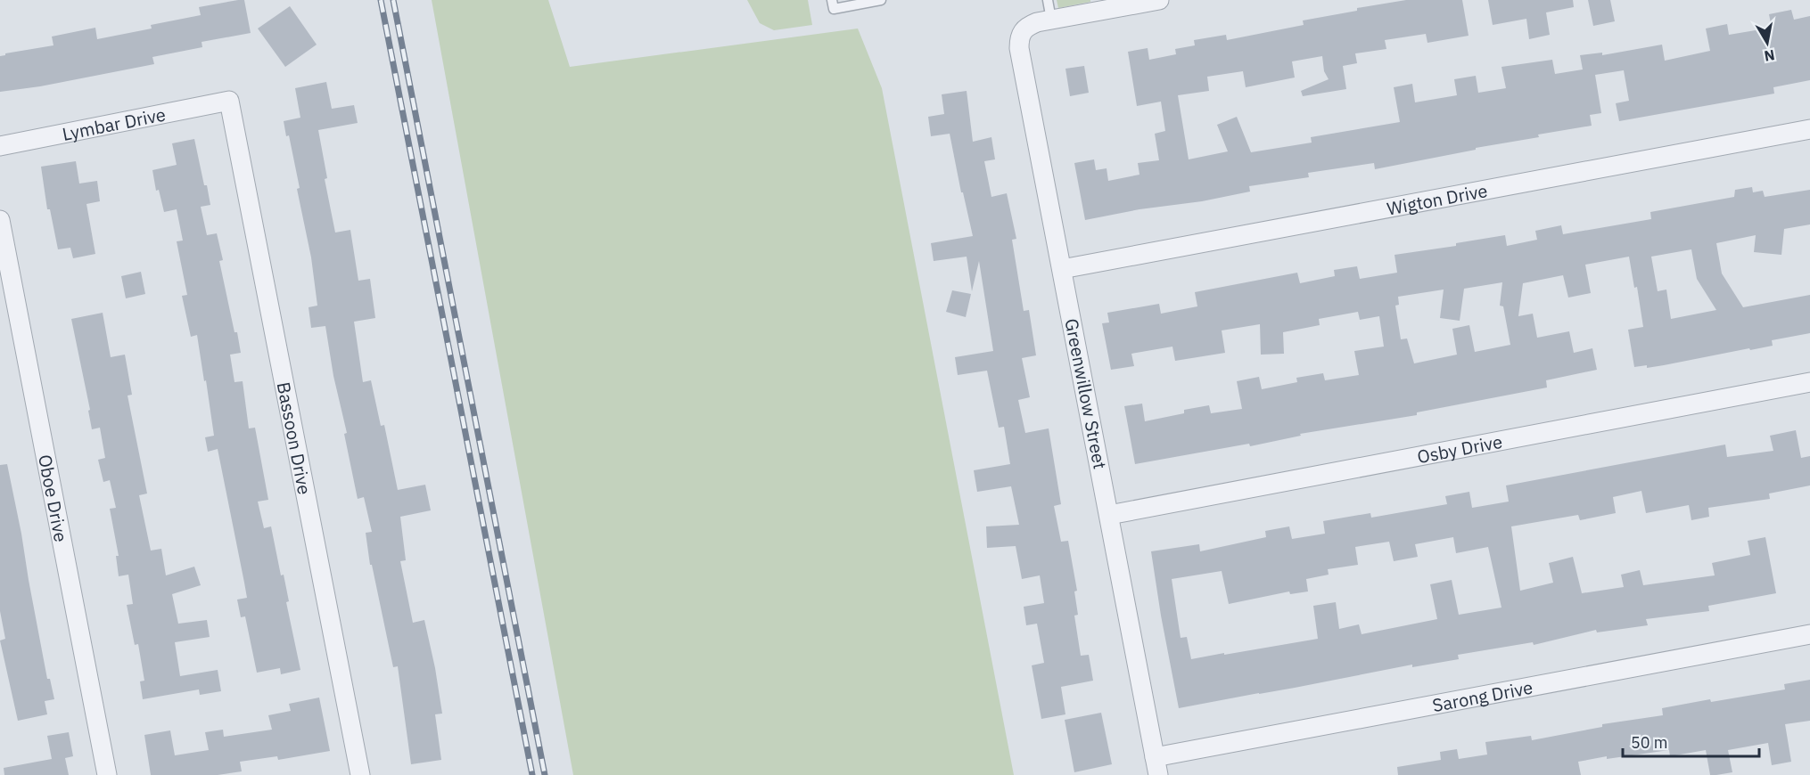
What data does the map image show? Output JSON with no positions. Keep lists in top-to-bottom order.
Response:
{
  "streets": {
    "street": [
      "Lymbar Drive",
      "Wigton Drive",
      "Greenwillow Street",
      "Bassoon Drive",
      "Osby Drive",
      "Oboe Drive",
      "Sarong Drive"
    ]
  },
  "crossings": [
    ["Lymbar Drive", "Bassoon Drive"],
    ["Wigton Drive", "Greenwillow Street"],
    ["Greenwillow Street", "Osby Drive"],
    ["Greenwillow Street", "Sarong Drive"]
  ],
  "scale_bar": "50 m",
  "north": "bottom"
}
